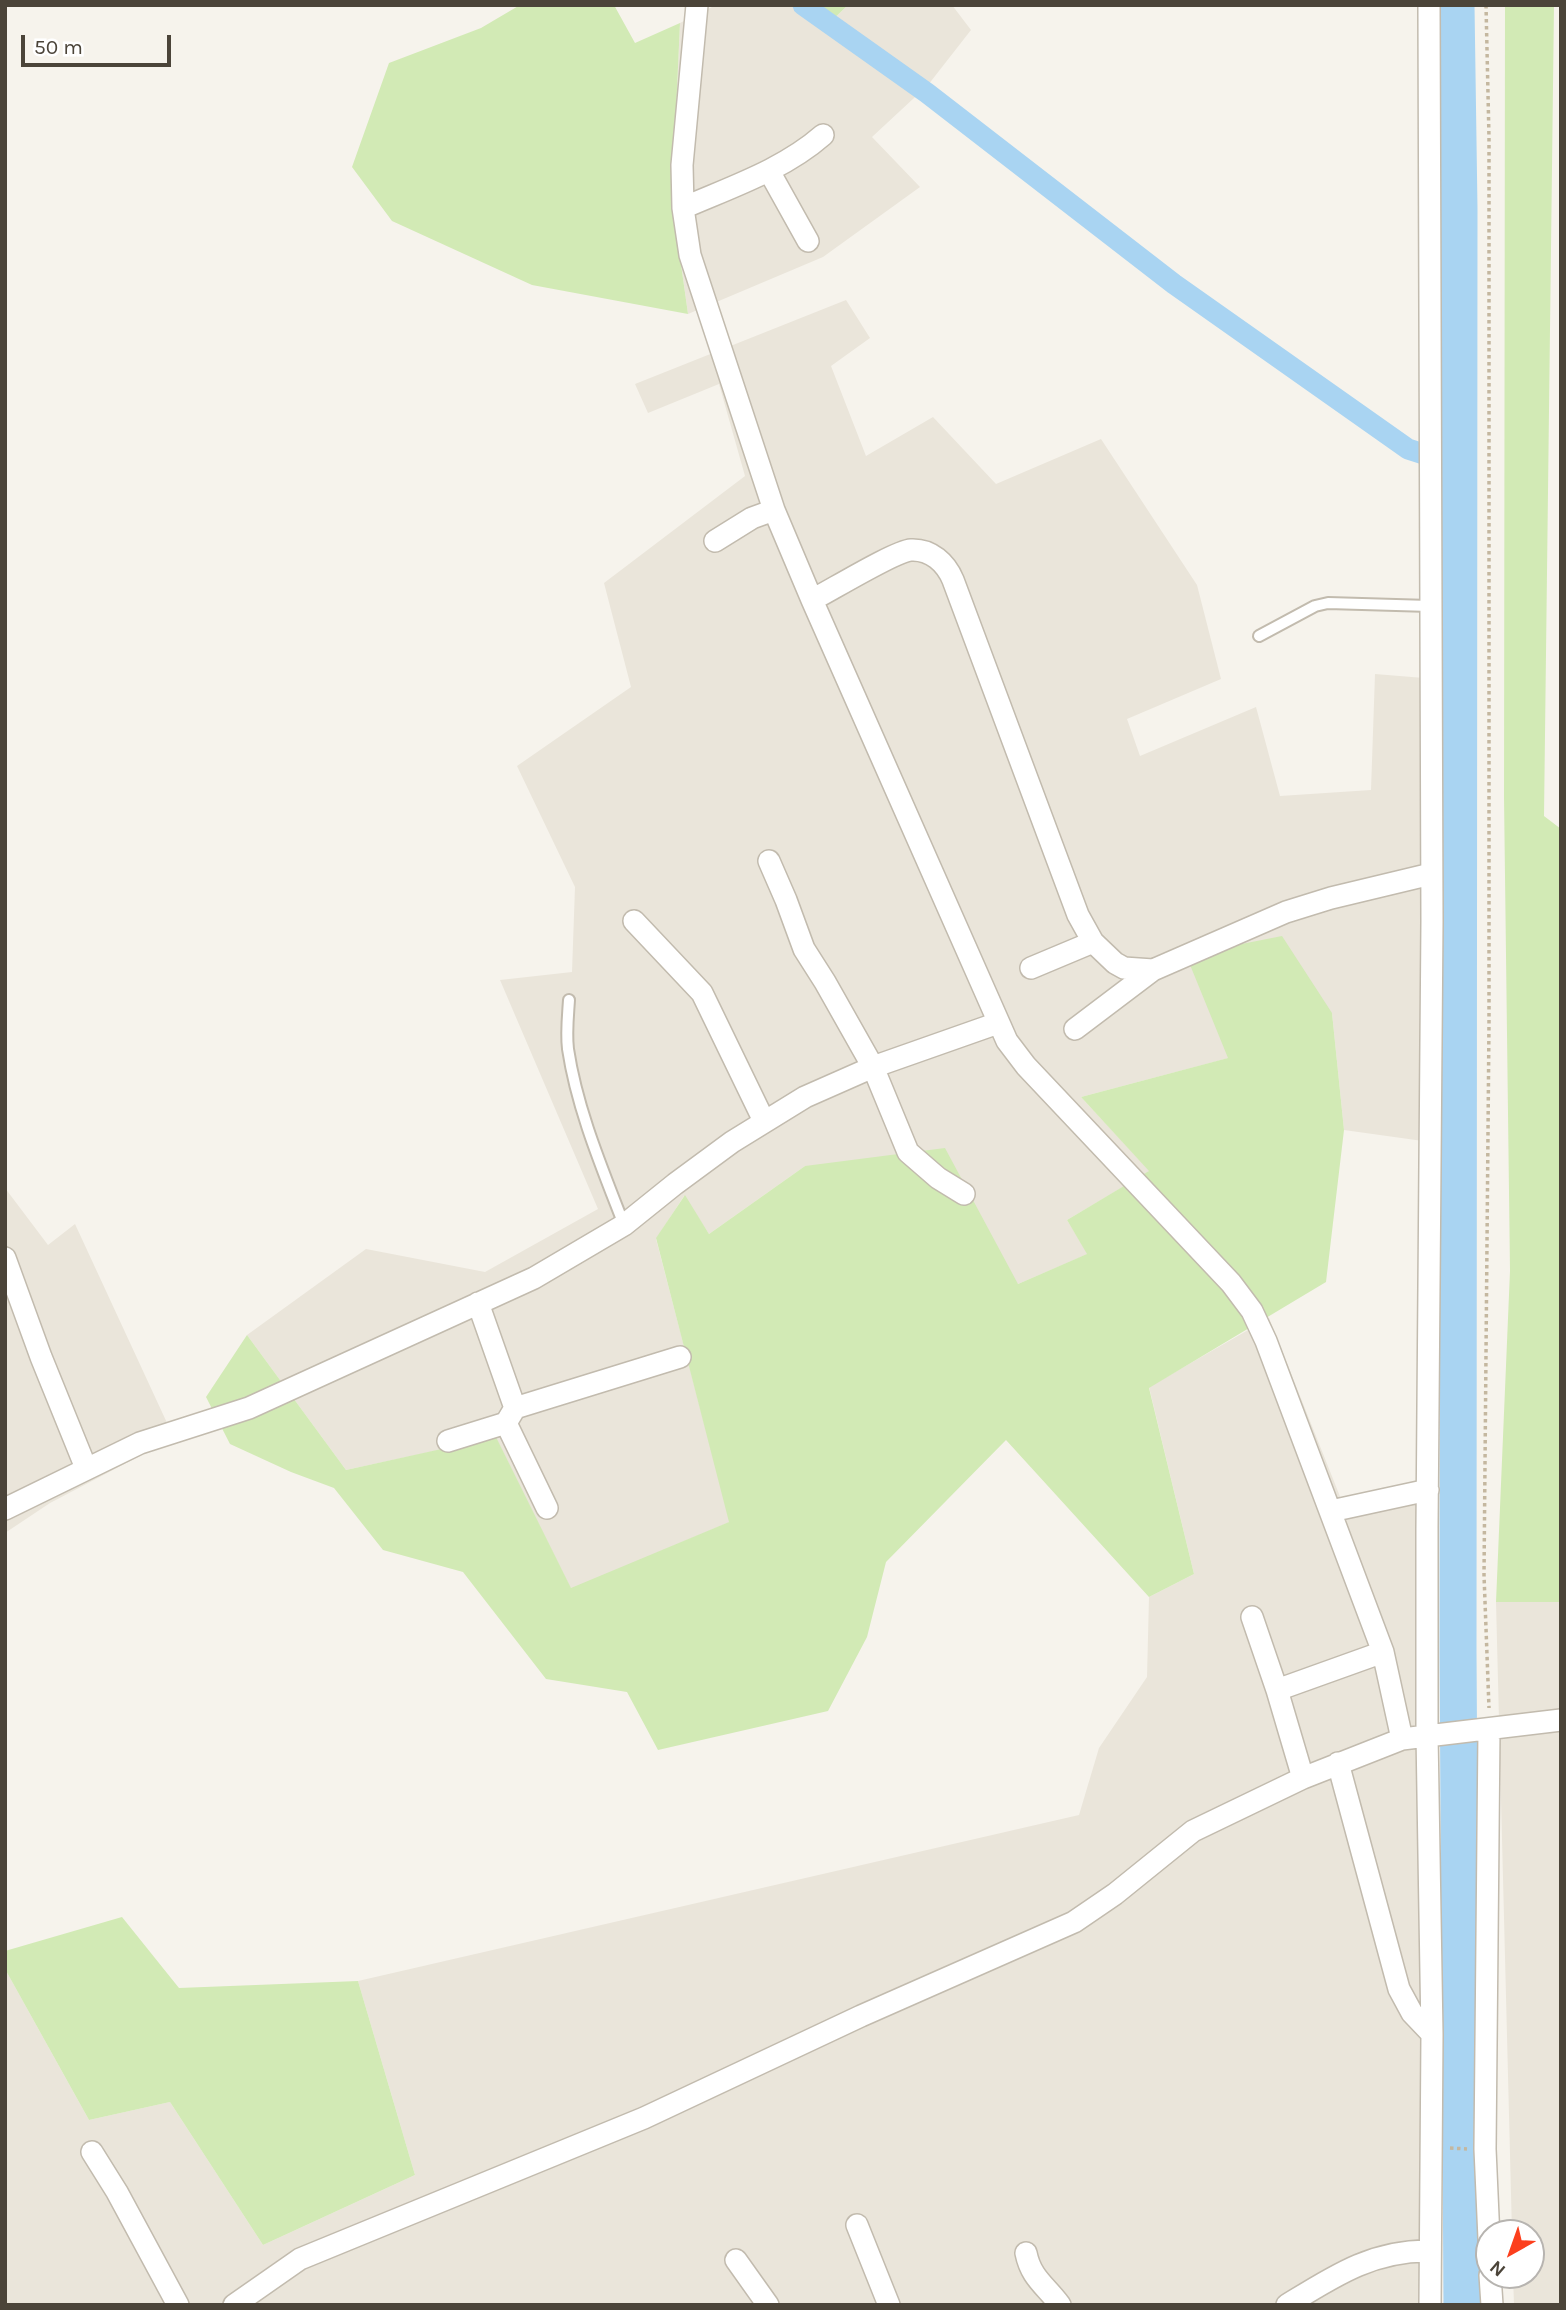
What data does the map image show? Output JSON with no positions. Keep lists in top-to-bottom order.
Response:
{
  "scale_bar": "50 m",
  "north": "bottom left"
}
